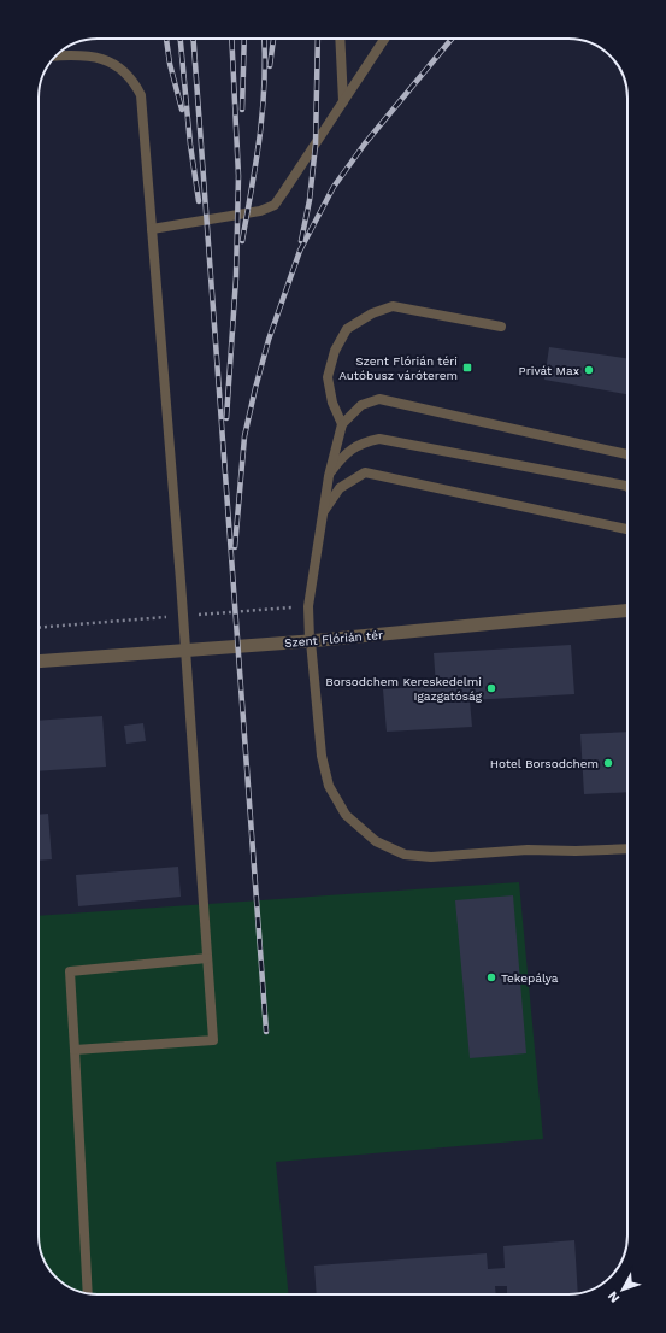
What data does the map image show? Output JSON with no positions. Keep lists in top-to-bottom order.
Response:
{
  "streets": {
    "street": ["Szent Flórián tér"]
  },
  "places": {
    "transit": ["Szent Flórián téri Autóbusz váróterem"],
    "other": [
      "Privát Max",
      "Borsodchem Kereskedelmi Igazgatóság",
      "Hotel Borsodchem",
      "Tekepálya"
    ]
  },
  "north": "bottom left"
}
